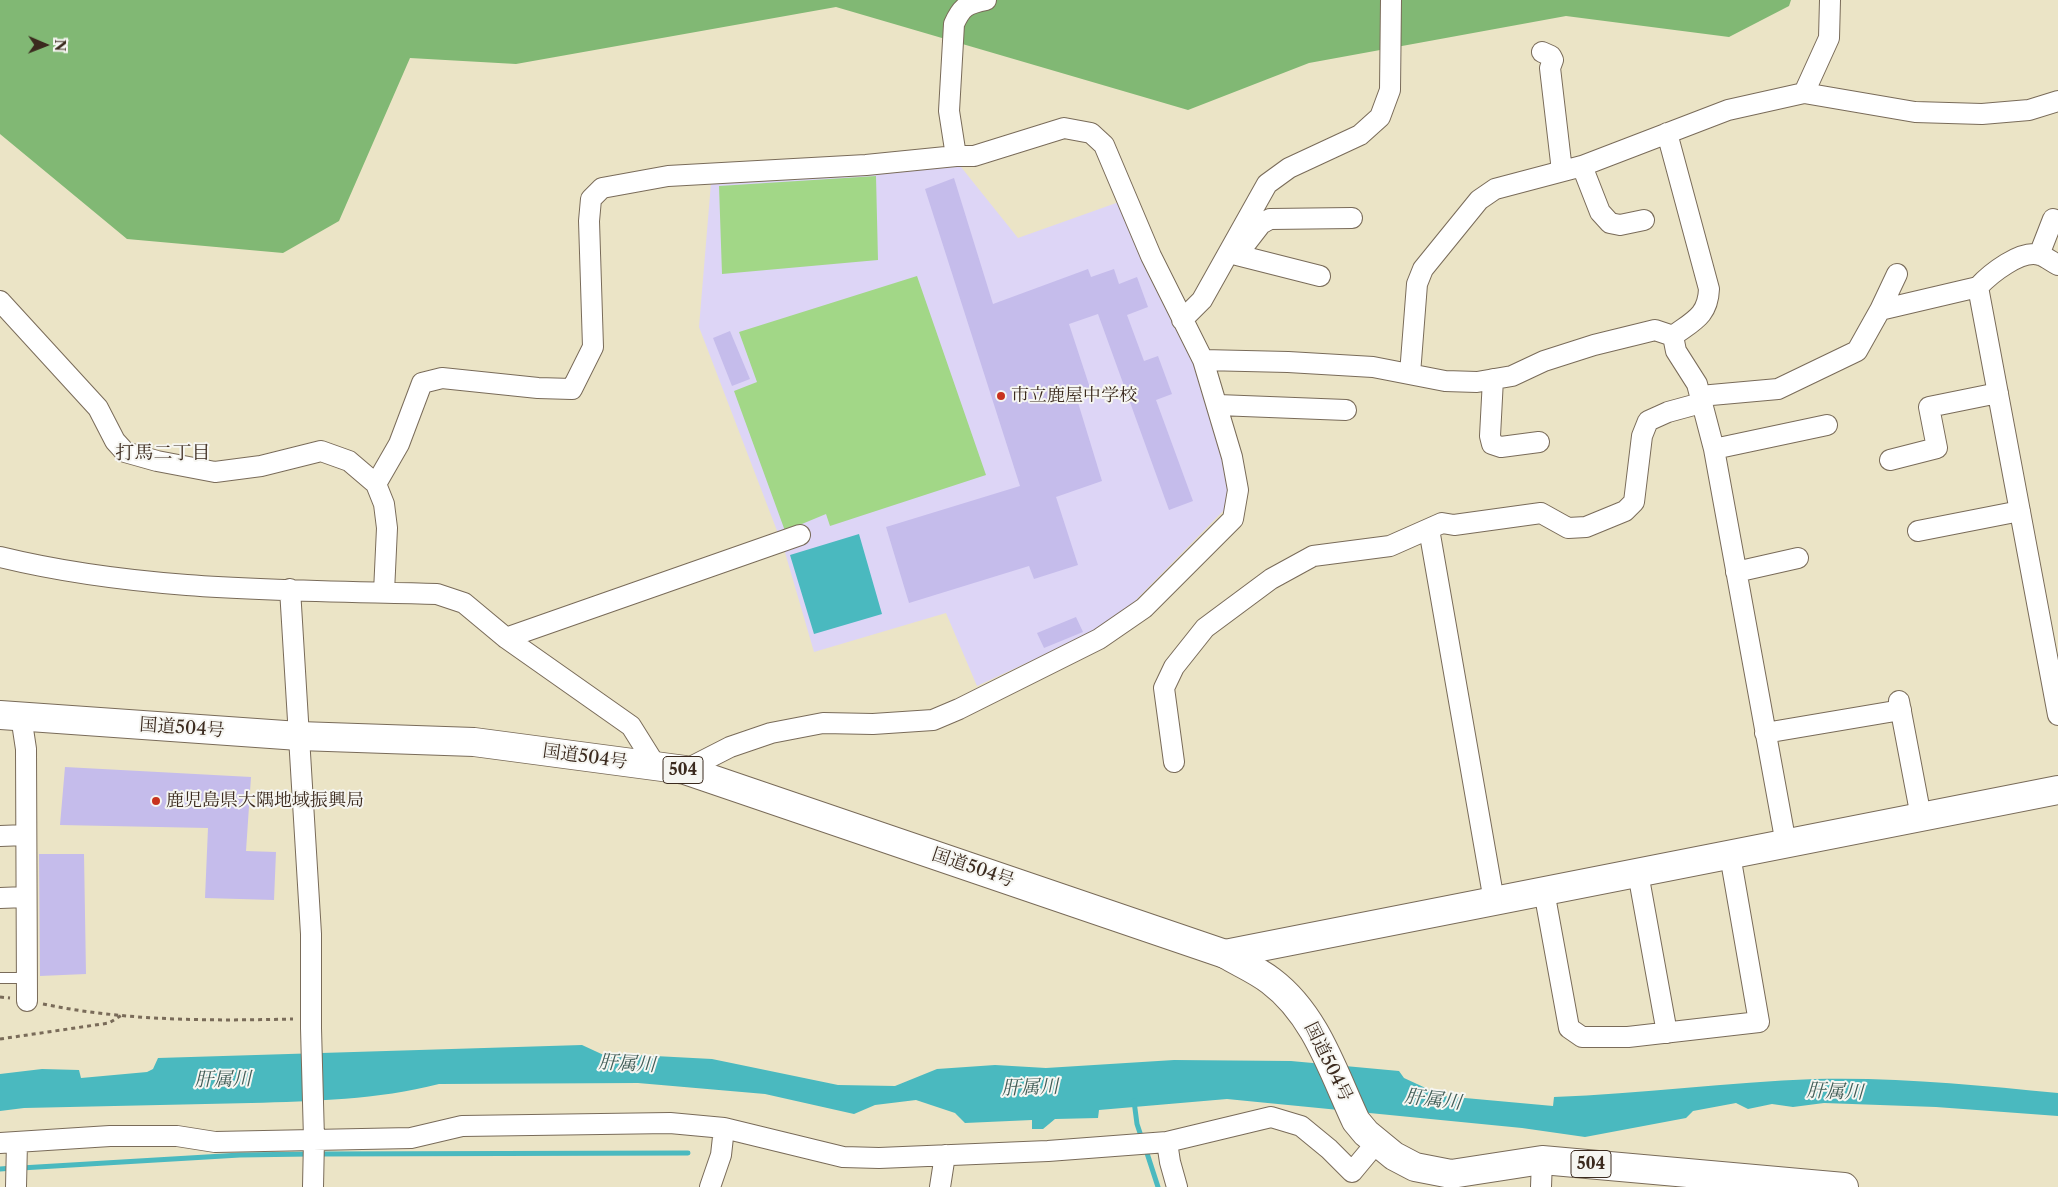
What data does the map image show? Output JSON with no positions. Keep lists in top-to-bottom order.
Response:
{
  "streets": {
    "main road": ["国道504号", "504"]
  },
  "districts": ["打馬二丁目"],
  "water": ["肝属川"],
  "places": ["市立鹿屋中学校", "鹿児島県大隅地域振興局"],
  "north": "right"
}
